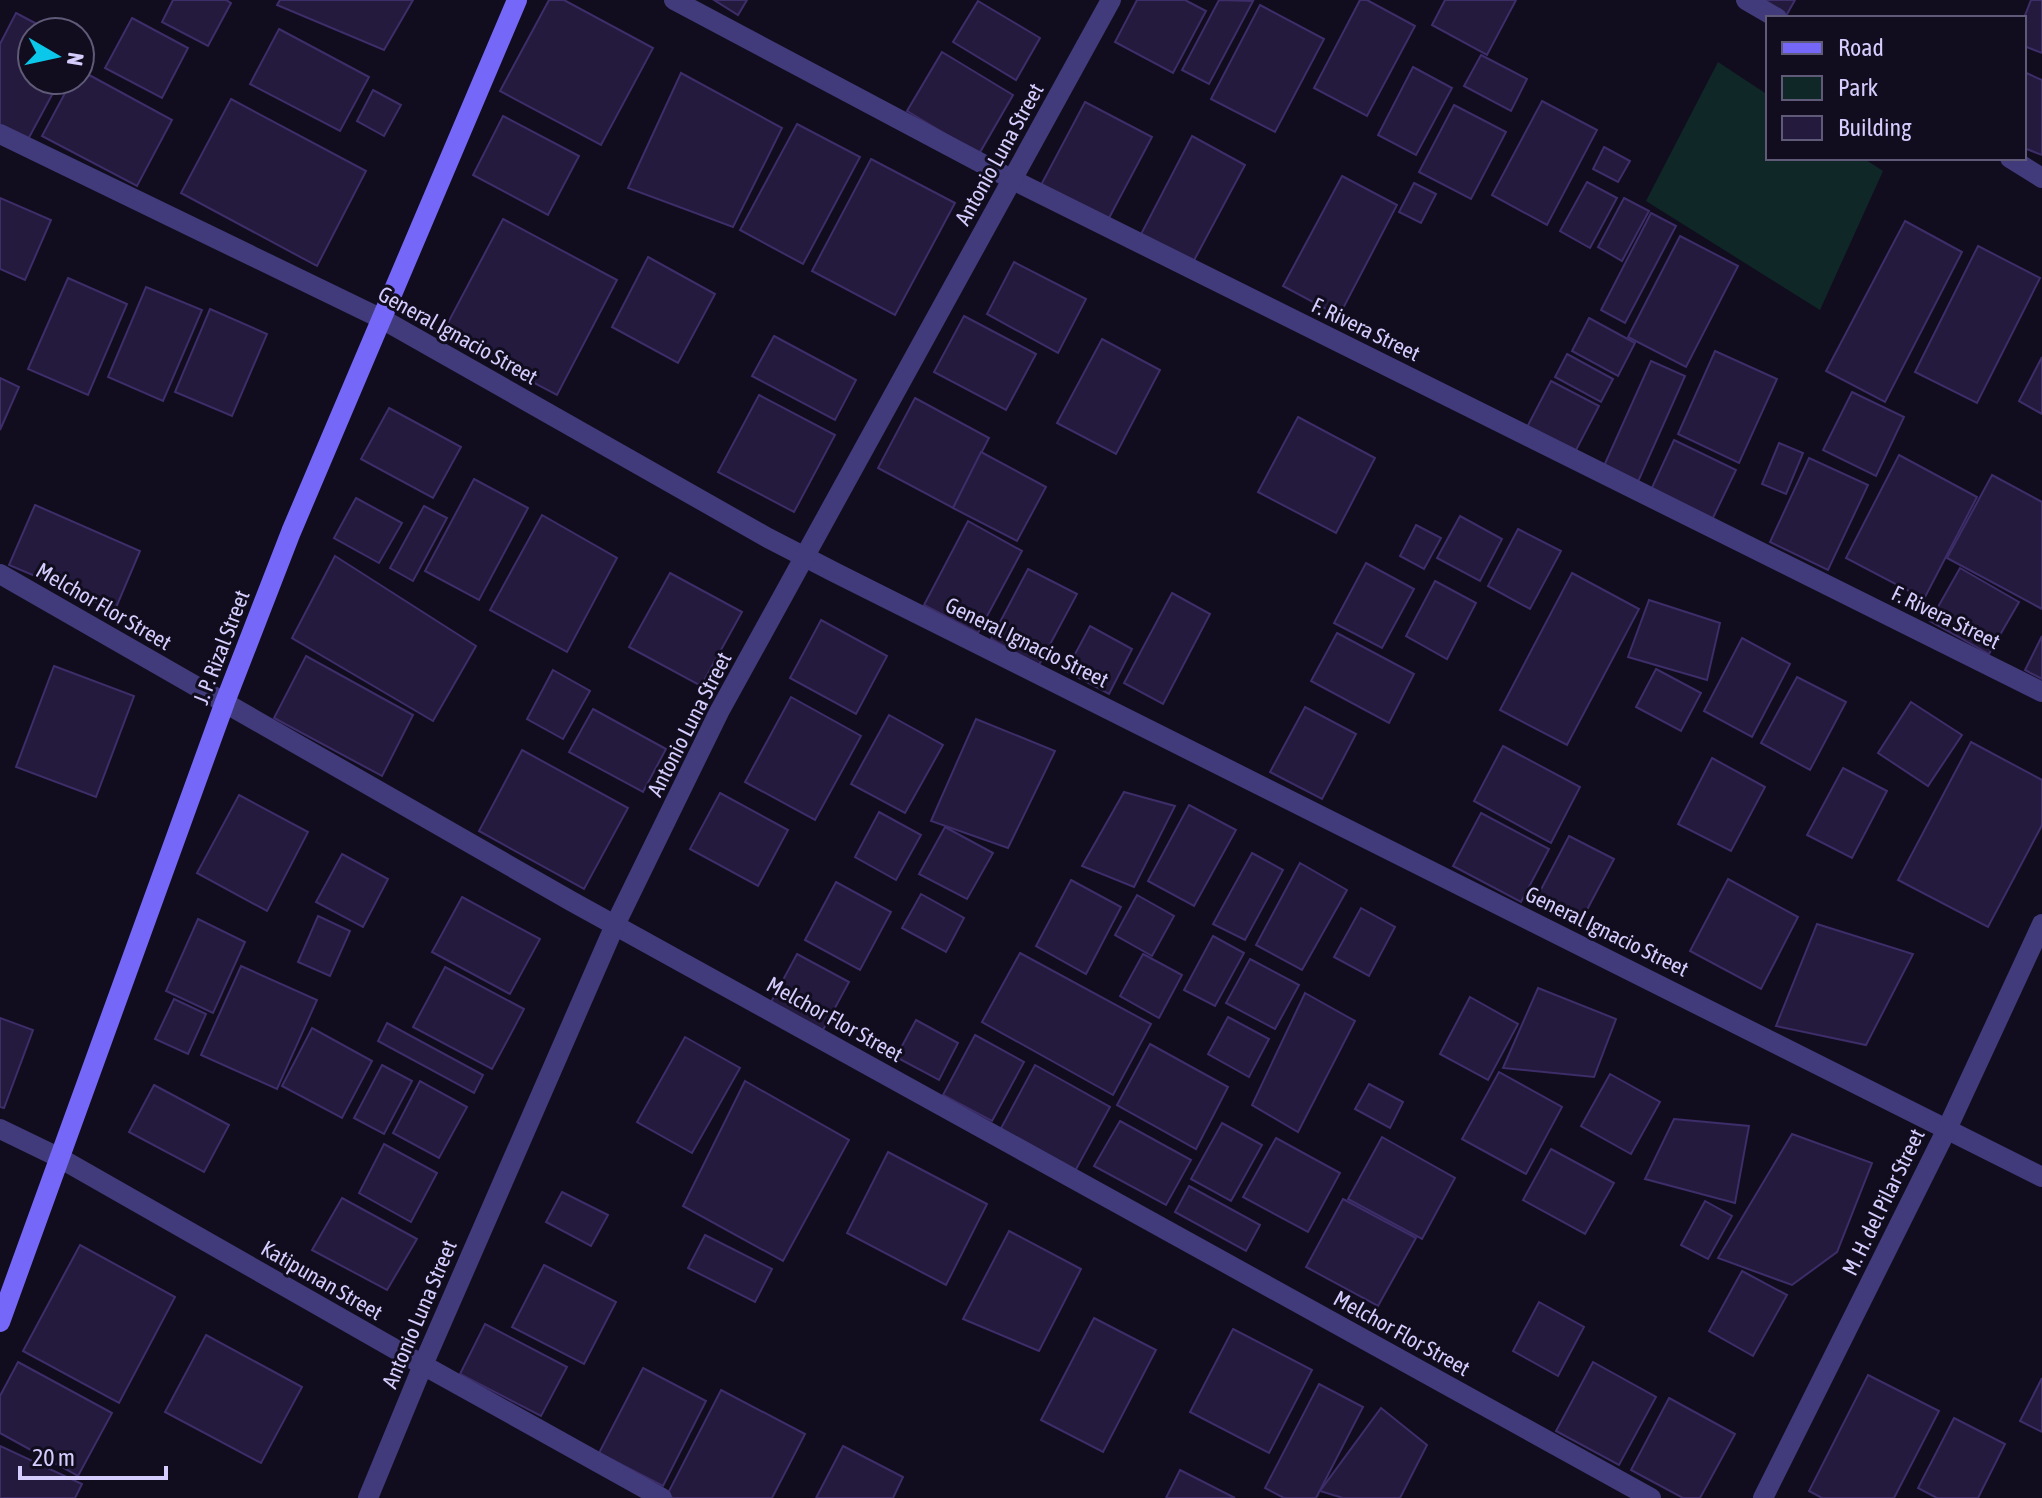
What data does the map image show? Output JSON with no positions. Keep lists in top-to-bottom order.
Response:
{
  "streets": {
    "main road": ["J. P. Rizal Street"],
    "street": [
      "Antonio Luna Street",
      "F. Rivera Street",
      "General Ignacio Street",
      "Melchor Flor Street",
      "M. H. del Pilar Street",
      "Katipunan Street"
    ]
  },
  "crossings": [
    ["Antonio Luna Street", "F. Rivera Street"],
    ["Antonio Luna Street", "General Ignacio Street"],
    ["Antonio Luna Street", "Melchor Flor Street"],
    ["Antonio Luna Street", "Katipunan Street"],
    ["General Ignacio Street", "J. P. Rizal Street"],
    ["General Ignacio Street", "M. H. del Pilar Street"],
    ["Melchor Flor Street", "J. P. Rizal Street"],
    ["J. P. Rizal Street", "Katipunan Street"]
  ],
  "legend": ["Road", "Park", "Building"],
  "scale_bar": "20 m",
  "north": "right"
}
